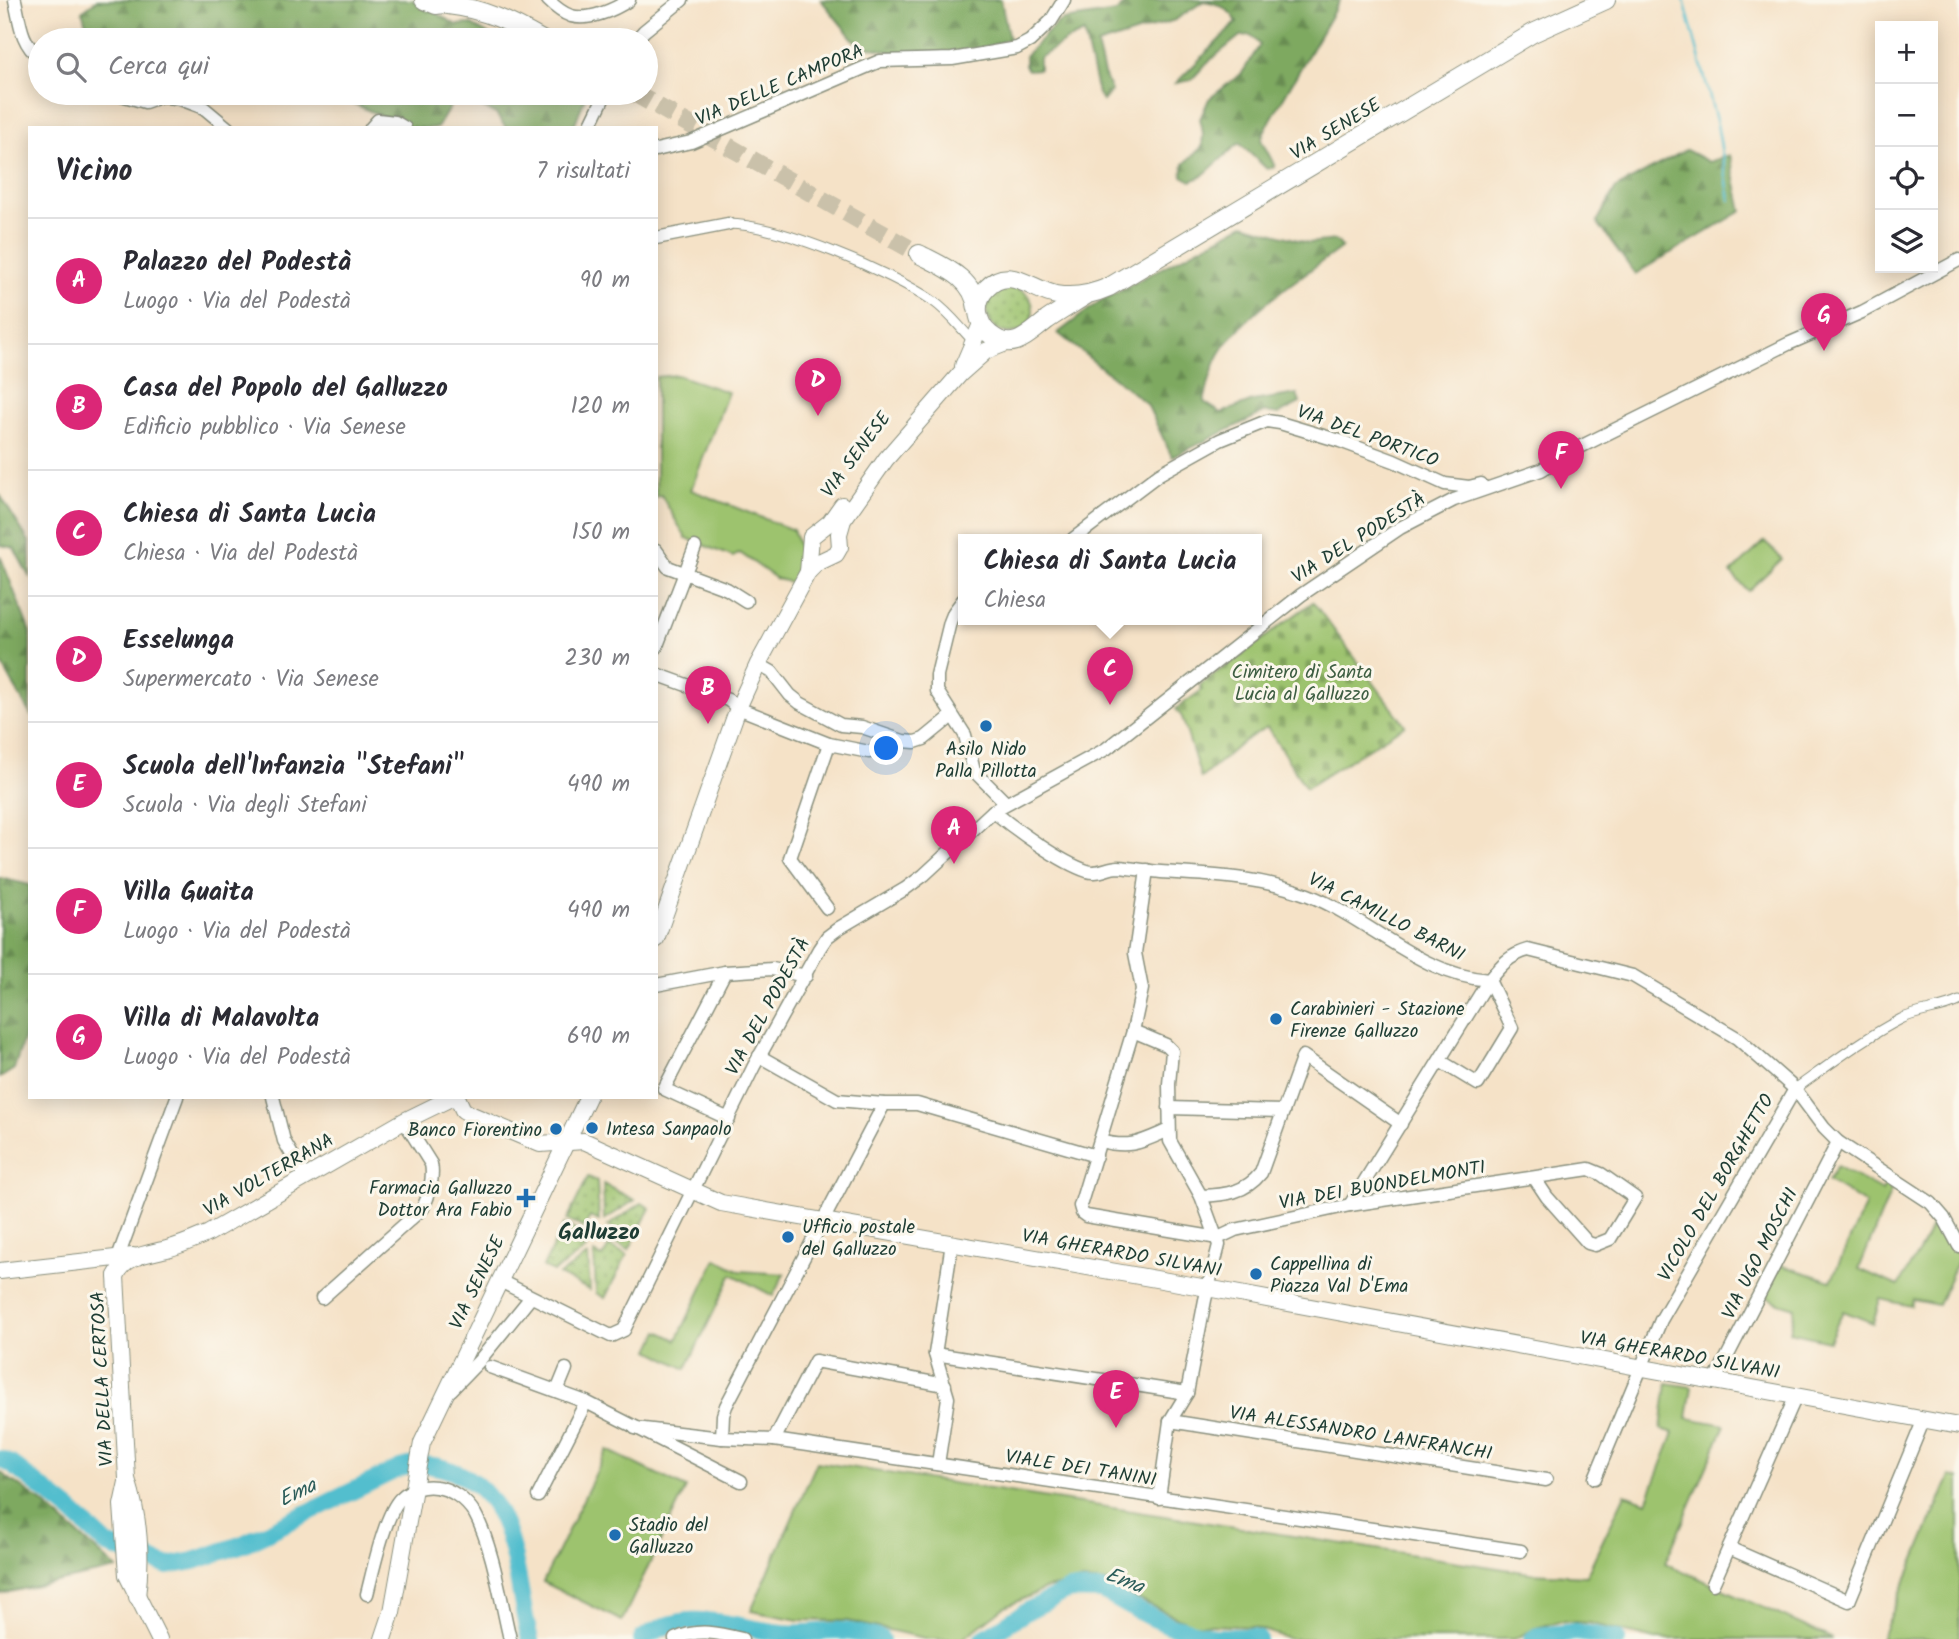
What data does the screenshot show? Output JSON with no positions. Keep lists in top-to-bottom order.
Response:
{
  "streets": {
    "main road": [
      "VIA SENESE",
      "VIA VOLTERRANA",
      "VIA GHERARDO SILVANI",
      "VIA DELLA CERTOSA"
    ],
    "street": [
      "VIA DELLE CAMPORA",
      "VIA DEL PORTICO",
      "VIA DEL PODESTÀ",
      "VIA CAMILLO BARNI",
      "VIA DEI BUONDELMONTI",
      "VICOLO DEL BORGHETTO",
      "VIA UGO MOSCHI",
      "VIA ALESSANDRO LANFRANCHI",
      "VIALE DEI TANINI"
    ]
  },
  "crossings": [
    ["VIA SENESE", "VIA GHERARDO SILVANI"],
    ["VIA DEL PORTICO", "VIA DEL PODESTÀ"],
    ["VIA DEL PODESTÀ", "VIA CAMILLO BARNI"],
    ["VIA DEL PODESTÀ", "VIA GHERARDO SILVANI"],
    ["VIA VOLTERRANA", "VIA DELLA CERTOSA"],
    ["VICOLO DEL BORGHETTO", "VIA GHERARDO SILVANI"],
    ["VIA GHERARDO SILVANI", "VIA UGO MOSCHI"]
  ],
  "districts": ["Galluzzo"],
  "water": ["Ema"],
  "parks": ["Cimitero di Santa Lucia al Galluzzo"],
  "places": {
    "other": [
      "Asilo Nido Palla Pillotta",
      "Carabinieri - Stazione Firenze Galluzzo",
      "Intesa Sanpaolo",
      "Banco Fiorentino",
      "Ufficio postale del Galluzzo",
      "Cappellina di Piazza Val D'Ema",
      "Stadio del Galluzzo"
    ],
    "health": ["Farmacia Galluzzo Dottor Ara Fabio"]
  },
  "page": {
    "map_buttons": ["+", "−"],
    "search": "Cerca qui",
    "heading": ["Vicino", "7 risultati"],
    "list": [
      {
        "mark": "A",
        "name": "Palazzo del Podestà",
        "note": "Luogo · Via del Podestà",
        "value": "90 m"
      },
      {
        "mark": "B",
        "name": "Casa del Popolo del Galluzzo",
        "note": "Edificio pubblico · Via Senese",
        "value": "120 m"
      },
      {
        "mark": "C",
        "name": "Chiesa di Santa Lucia",
        "note": "Chiesa · Via del Podestà",
        "value": "150 m"
      },
      {
        "mark": "D",
        "name": "Esselunga",
        "note": "Supermercato · Via Senese",
        "value": "230 m"
      },
      {
        "mark": "E",
        "name": "Scuola dell'Infanzia \"Stefani\"",
        "note": "Scuola · Via degli Stefani",
        "value": "490 m"
      },
      {
        "mark": "F",
        "name": "Villa Guaita",
        "note": "Luogo · Via del Podestà",
        "value": "490 m"
      },
      {
        "mark": "G",
        "name": "Villa di Malavolta",
        "note": "Luogo · Via del Podestà",
        "value": "690 m"
      }
    ],
    "pins": [
      "G",
      "D",
      "F",
      "C",
      "B",
      "A",
      "E"
    ],
    "popup": ["Chiesa di Santa Lucia", "Chiesa"]
  }
}
